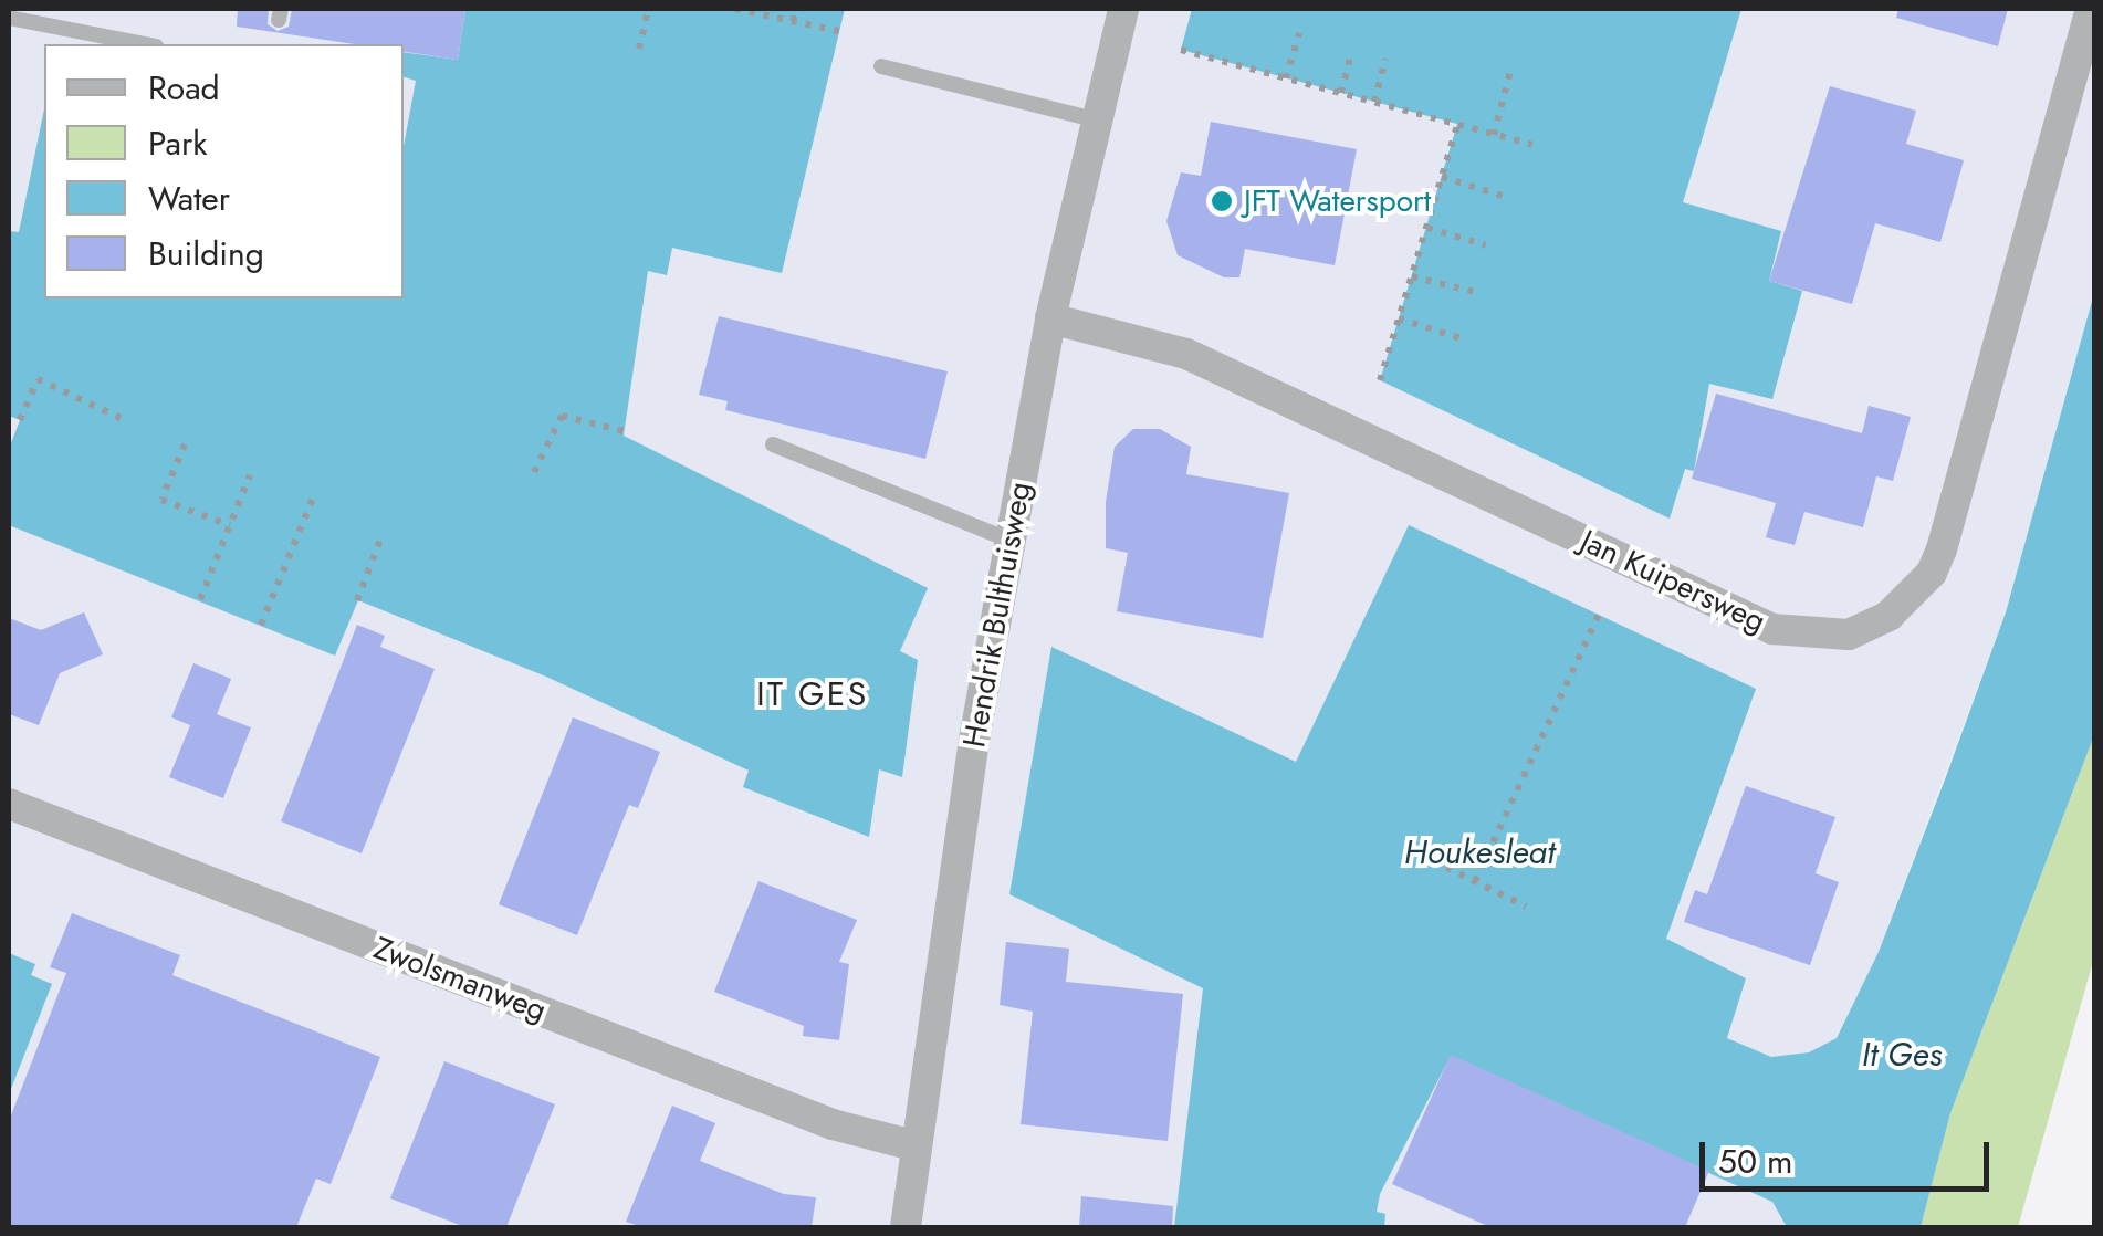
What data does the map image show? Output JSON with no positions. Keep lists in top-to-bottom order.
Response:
{
  "streets": {
    "street": ["Jan Kuipersweg", "Hendrik Bulthuisweg", "Zwolsmanweg"]
  },
  "crossings": [
    ["Jan Kuipersweg", "Hendrik Bulthuisweg"],
    ["Hendrik Bulthuisweg", "Zwolsmanweg"]
  ],
  "districts": ["IT GES"],
  "water": ["Houkesleat", "It Ges"],
  "places": ["JFT Watersport"],
  "legend": [
    "Road",
    "Park",
    "Water",
    "Building"
  ],
  "scale_bar": "50 m"
}
